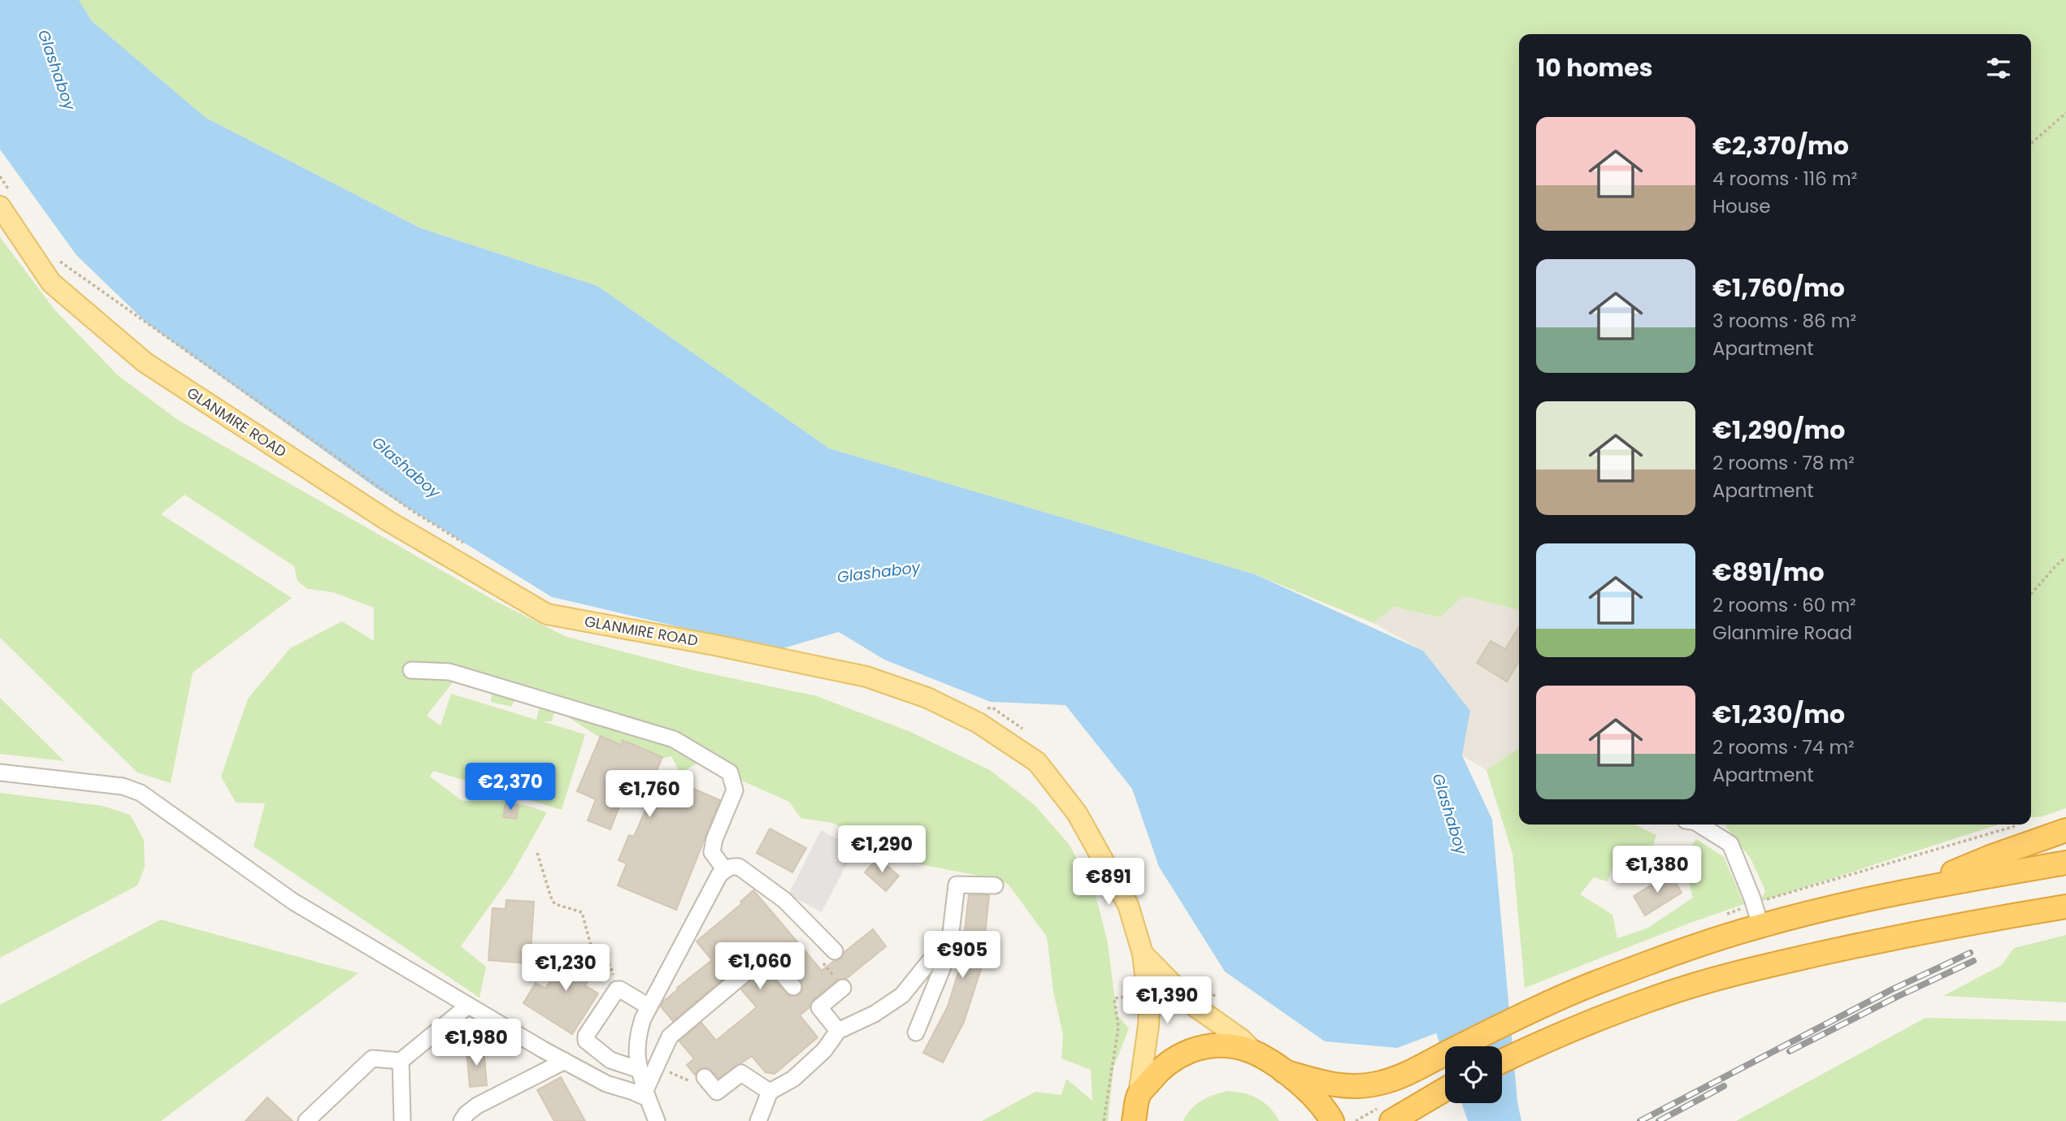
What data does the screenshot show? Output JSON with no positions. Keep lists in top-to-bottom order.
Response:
{
  "streets": {
    "main road": ["GLANMIRE ROAD"]
  },
  "water": ["Glashaboy"],
  "page": {
    "heading": "10 homes",
    "list": [
      {
        "name": "€2,370/mo",
        "note": "4 rooms · 116 m² · House"
      },
      {
        "name": "€1,760/mo",
        "note": "3 rooms · 86 m² · Apartment"
      },
      {
        "name": "€1,290/mo",
        "note": "2 rooms · 78 m² · Apartment"
      },
      {
        "name": "€891/mo",
        "note": "2 rooms · 60 m² · Glanmire Road"
      },
      {
        "name": "€1,230/mo",
        "note": "2 rooms · 74 m² · Apartment"
      }
    ],
    "price": [
      "€2,370",
      "€1,760",
      "€1,290",
      "€1,380",
      "€891",
      "€905",
      "€1,060",
      "€1,230",
      "€1,390",
      "€1,980"
    ]
  }
}
